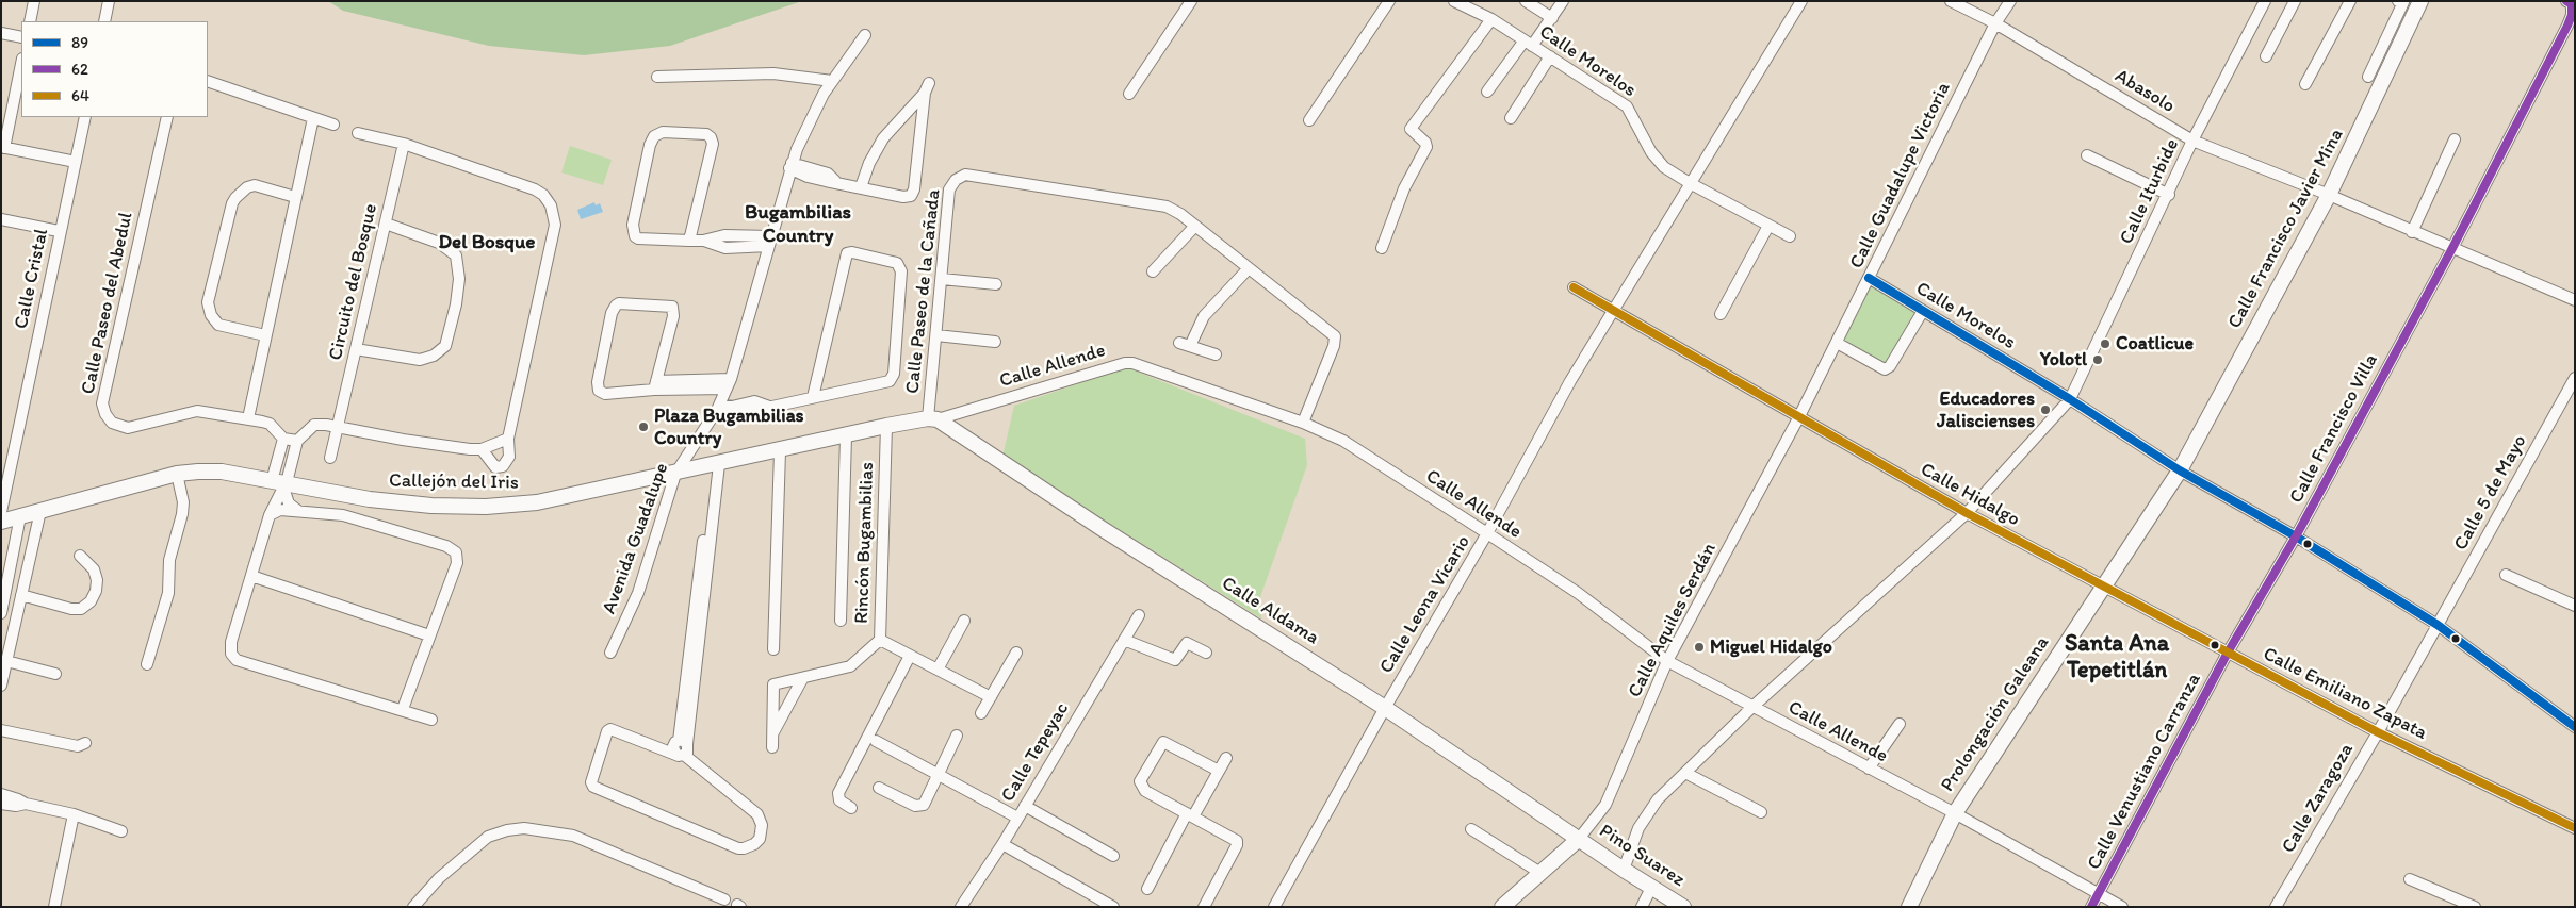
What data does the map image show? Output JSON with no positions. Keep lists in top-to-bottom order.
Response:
{
  "streets": {
    "street": [
      "Calle Morelos",
      "Abasolo",
      "Calle Guadalupe Victoria",
      "Calle Iturbide",
      "Calle Francisco Javier Mina",
      "Calle Cristal",
      "Circuito del Bosque",
      "Calle Paseo de la Cañada",
      "Calle Paseo del Abedul",
      "Calle Allende",
      "Calle Francisco Villa",
      "Callejón del Iris",
      "Calle 5 de Mayo",
      "Calle Hidalgo",
      "Avenida Guadalupe",
      "Rincón Bugambilias",
      "Calle Leona Vicario",
      "Calle Aldama",
      "Calle Aquiles Serdán",
      "Calle Emiliano Zapata",
      "Prolongación Galeana",
      "Calle Tepeyac",
      "Calle Venustiano Carranza",
      "Calle Zaragoza",
      "Pino Suarez"
    ]
  },
  "crossings": [
    ["Calle Morelos", "Calle Guadalupe Victoria"],
    ["Calle Morelos", "Calle Iturbide"],
    ["Calle Morelos", "Calle Francisco Javier Mina"],
    ["Calle Morelos", "Calle Francisco Villa"],
    ["Calle Morelos", "Calle 5 de Mayo"],
    ["Calle Morelos", "Calle Leona Vicario"],
    ["Calle Morelos", "Prolongación Galeana"],
    ["Calle Morelos", "Calle Zaragoza"],
    ["Abasolo", "Calle Guadalupe Victoria"],
    ["Abasolo", "Calle Iturbide"],
    ["Abasolo", "Calle Francisco Javier Mina"],
    ["Abasolo", "Calle Francisco Villa"],
    ["Calle Guadalupe Victoria", "Calle Hidalgo"],
    ["Calle Guadalupe Victoria", "Calle Aquiles Serdán"],
    ["Calle Iturbide", "Calle Allende"],
    ["Calle Iturbide", "Calle Hidalgo"],
    ["Calle Iturbide", "Pino Suarez"],
    ["Calle Francisco Javier Mina", "Prolongación Galeana"],
    ["Calle Paseo de la Cañada", "Calle Allende"],
    ["Calle Paseo de la Cañada", "Callejón del Iris"],
    ["Calle Paseo de la Cañada", "Calle Aldama"],
    ["Calle Allende", "Callejón del Iris"],
    ["Calle Allende", "Calle Leona Vicario"],
    ["Calle Allende", "Calle Aldama"],
    ["Calle Allende", "Calle Aquiles Serdán"],
    ["Calle Allende", "Prolongación Galeana"],
    ["Calle Allende", "Calle Venustiano Carranza"],
    ["Calle Francisco Villa", "Calle Emiliano Zapata"],
    ["Calle Francisco Villa", "Calle Venustiano Carranza"],
    ["Callejón del Iris", "Avenida Guadalupe"],
    ["Callejón del Iris", "Rincón Bugambilias"],
    ["Callejón del Iris", "Calle Aldama"],
    ["Calle 5 de Mayo", "Calle Zaragoza"],
    ["Calle Hidalgo", "Calle Leona Vicario"],
    ["Calle Hidalgo", "Calle Aquiles Serdán"],
    ["Calle Hidalgo", "Calle Emiliano Zapata"],
    ["Calle Hidalgo", "Prolongación Galeana"],
    ["Calle Leona Vicario", "Calle Aldama"],
    ["Calle Aldama", "Calle Aquiles Serdán"],
    ["Calle Aldama", "Pino Suarez"],
    ["Calle Aquiles Serdán", "Pino Suarez"],
    ["Calle Emiliano Zapata", "Prolongación Galeana"],
    ["Calle Emiliano Zapata", "Calle Venustiano Carranza"],
    ["Calle Emiliano Zapata", "Calle Zaragoza"]
  ],
  "districts": ["Bugambilias Country", "Del Bosque", "Santa Ana Tepetitlán"],
  "places": [
    "Coatlicue",
    "Yolotl",
    "Educadores Jaliscienses",
    "Plaza Bugambilias Country",
    "Miguel Hidalgo"
  ],
  "lines": ["transit line 62", "transit line 89", "transit line 64"],
  "legend": ["89", "62", "64"]
}
